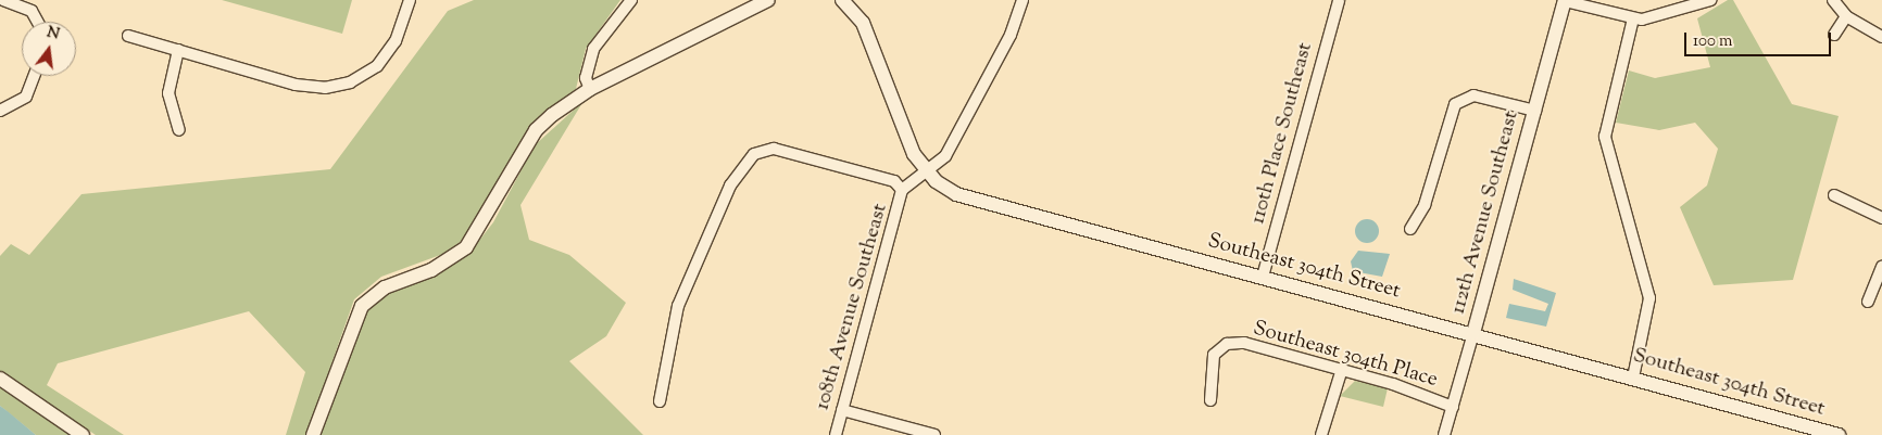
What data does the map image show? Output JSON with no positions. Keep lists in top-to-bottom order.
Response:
{
  "streets": {
    "street": [
      "110th Place Southeast",
      "112th Avenue Southeast",
      "Southeast 304th Street",
      "108th Avenue Southeast",
      "Southeast 304th Place"
    ]
  },
  "crossings": [
    ["110th Place Southeast", "Southeast 304th Street"],
    ["112th Avenue Southeast", "Southeast 304th Street"],
    ["112th Avenue Southeast", "Southeast 304th Place"]
  ],
  "scale_bar": "100 m",
  "north": "top"
}
